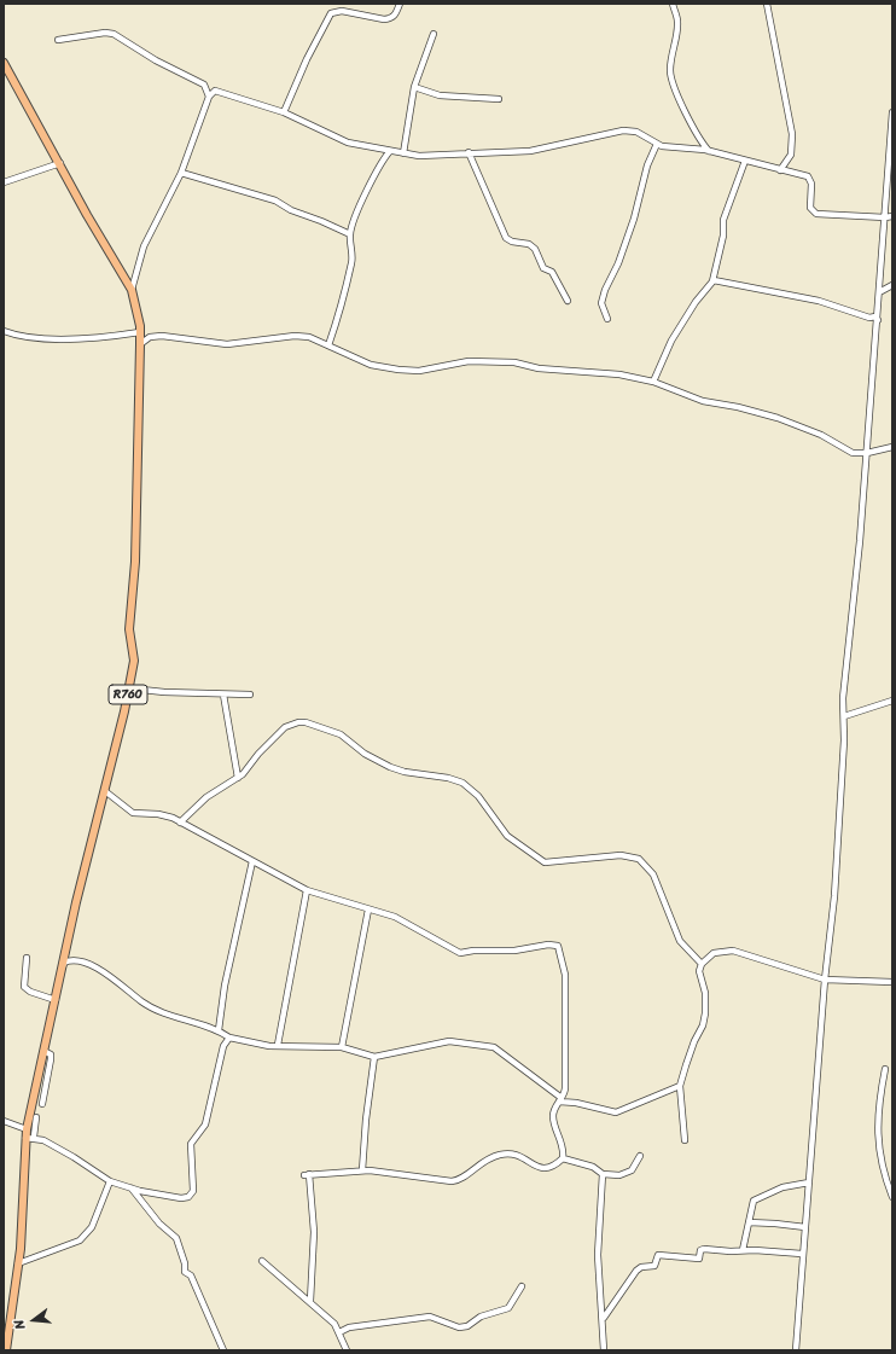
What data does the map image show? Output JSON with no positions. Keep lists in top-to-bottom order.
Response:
{
  "streets": {
    "main road": ["R760"]
  },
  "north": "left"
}
